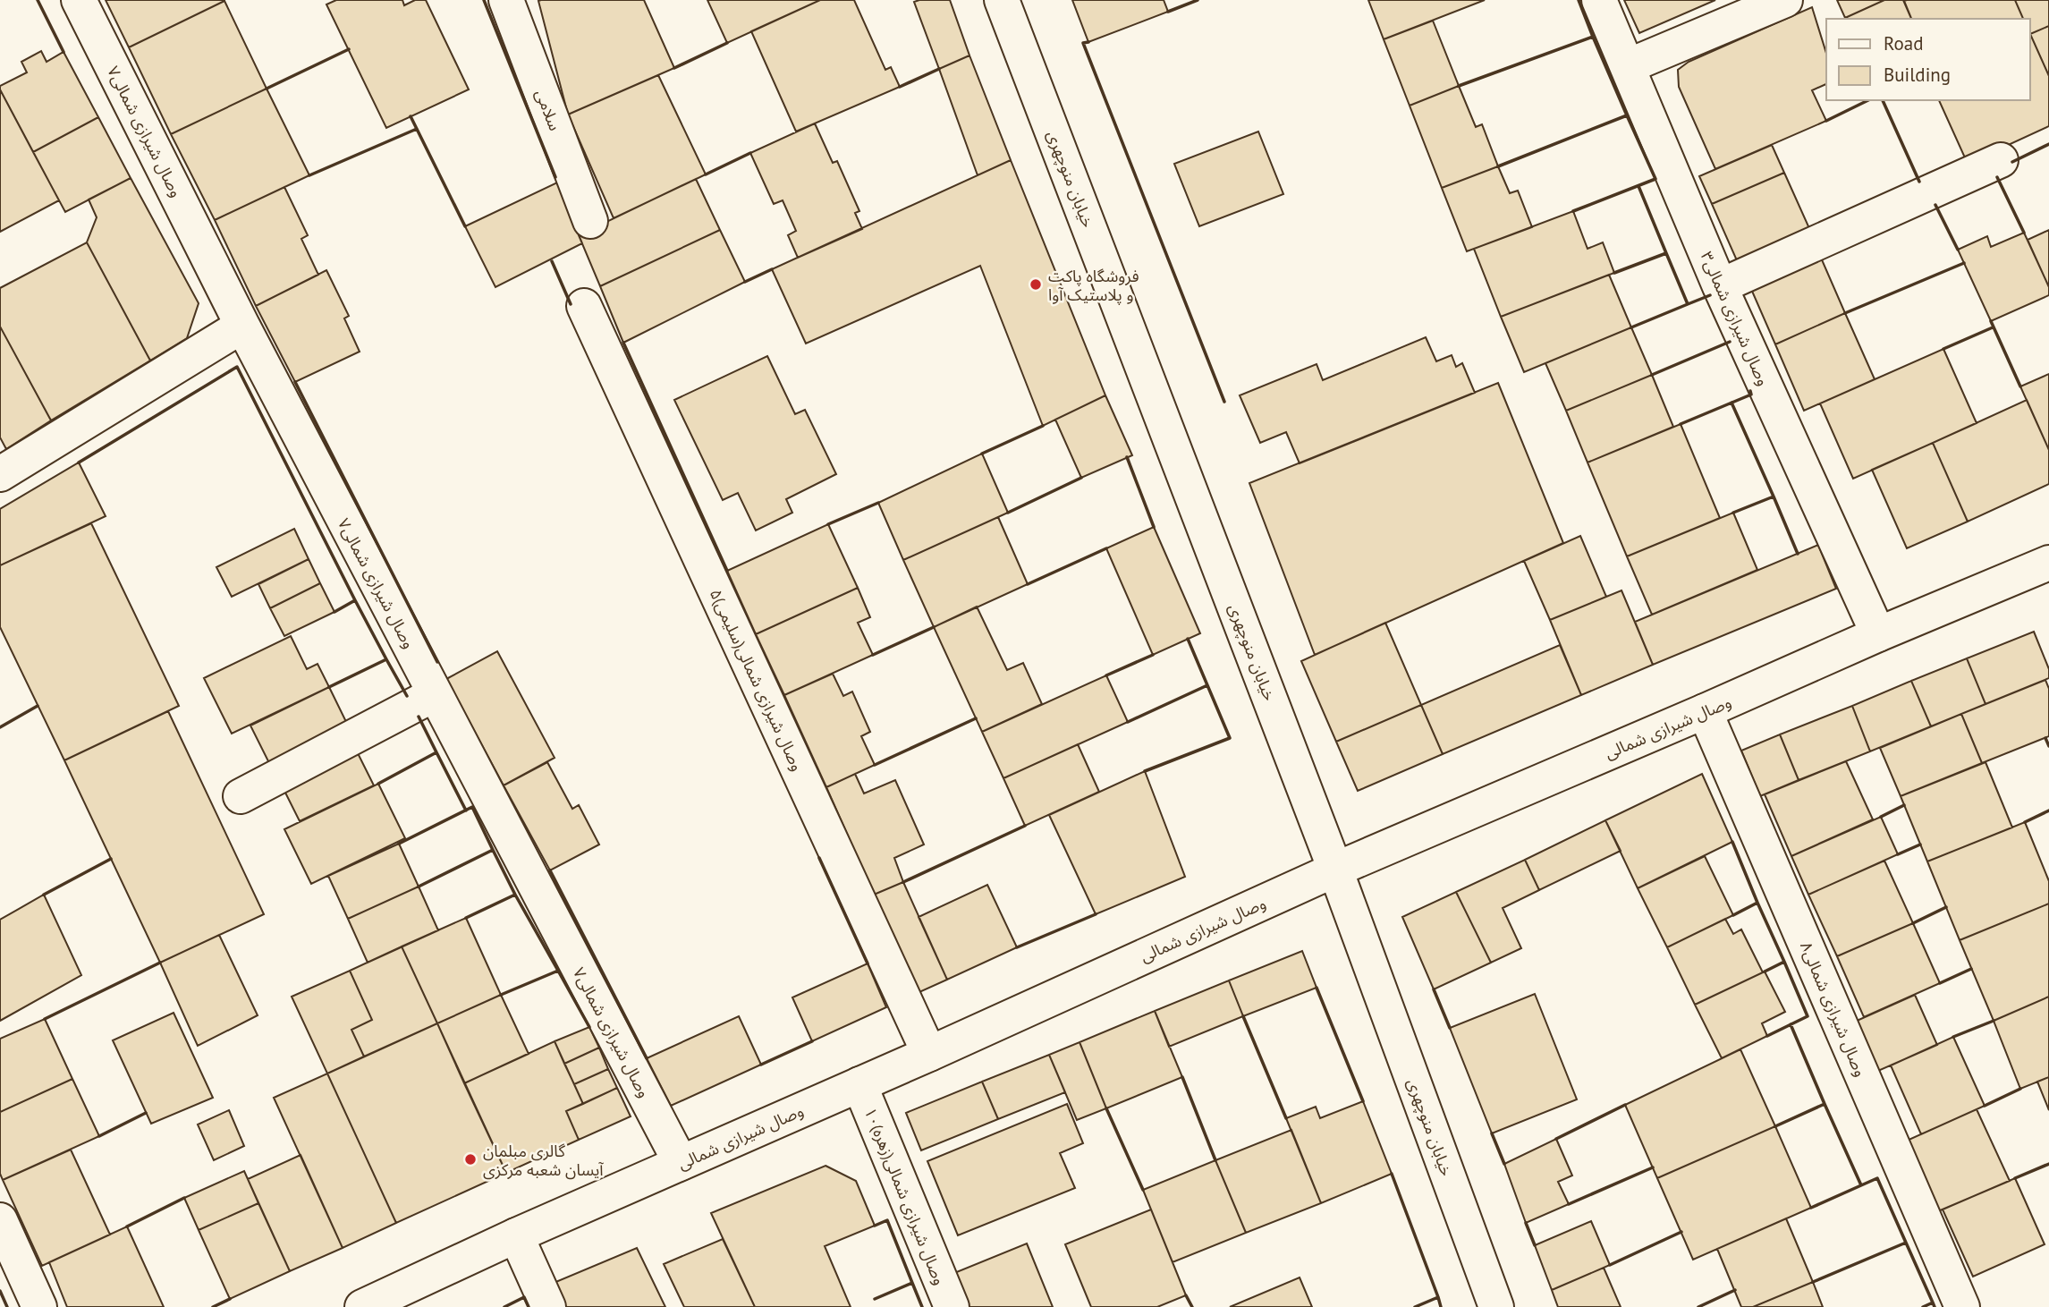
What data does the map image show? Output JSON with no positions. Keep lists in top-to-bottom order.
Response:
{
  "streets": {
    "street": [
      "سلامی",
      "وصال شیرازی شمالی۷",
      "خیابان منوچهری",
      "وصال شیرازی شمالی۳",
      "۵وصال شیرازی شمالی(سلیمی)",
      "وصال شیرازی شمالی",
      "وصال شیرازی شمالی۸",
      "۱۰وصال شیرازی شمالی(زهره)"
    ]
  },
  "crossings": [
    ["وصال شیرازی شمالی۷", "وصال شیرازی شمالی"],
    ["خیابان منوچهری", "وصال شیرازی شمالی"],
    ["وصال شیرازی شمالی۳", "وصال شیرازی شمالی"],
    ["۵وصال شیرازی شمالی(سلیمی)", "وصال شیرازی شمالی"],
    ["وصال شیرازی شمالی", "وصال شیرازی شمالی۸"],
    ["وصال شیرازی شمالی", "۱۰وصال شیرازی شمالی(زهره)"]
  ],
  "places": ["فروشگاه پاکت و پلاستیک آوا", "گالری مبلمان آیسان شعبه مرکزی"],
  "legend": ["Road", "Building"]
}
